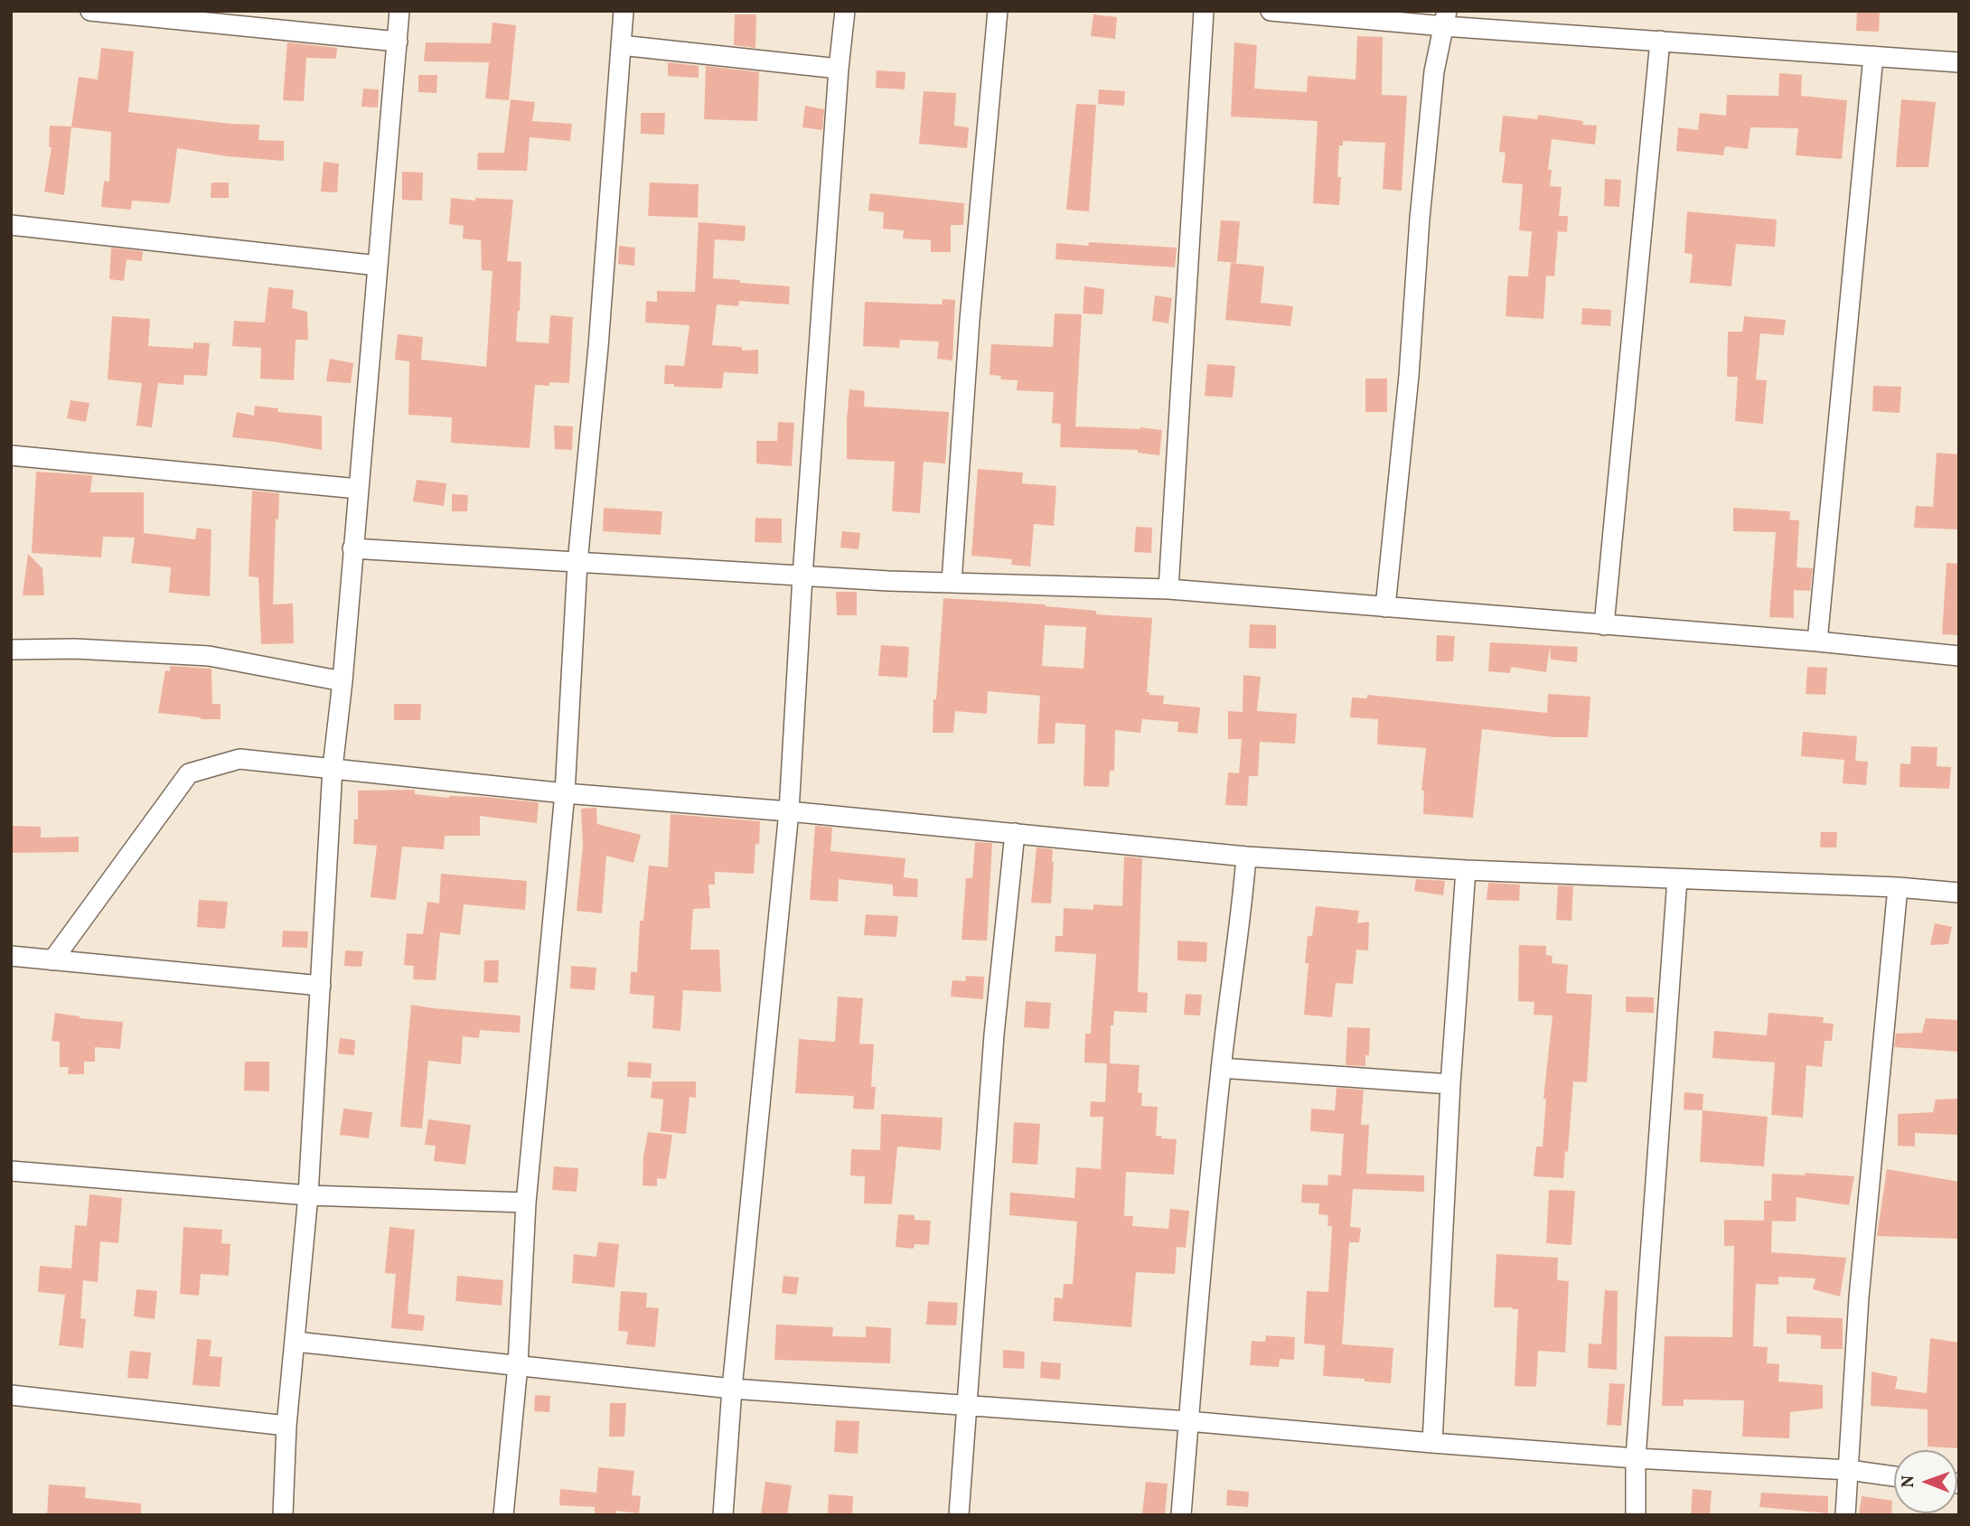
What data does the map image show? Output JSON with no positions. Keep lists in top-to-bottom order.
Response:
{
  "north": "left"
}
